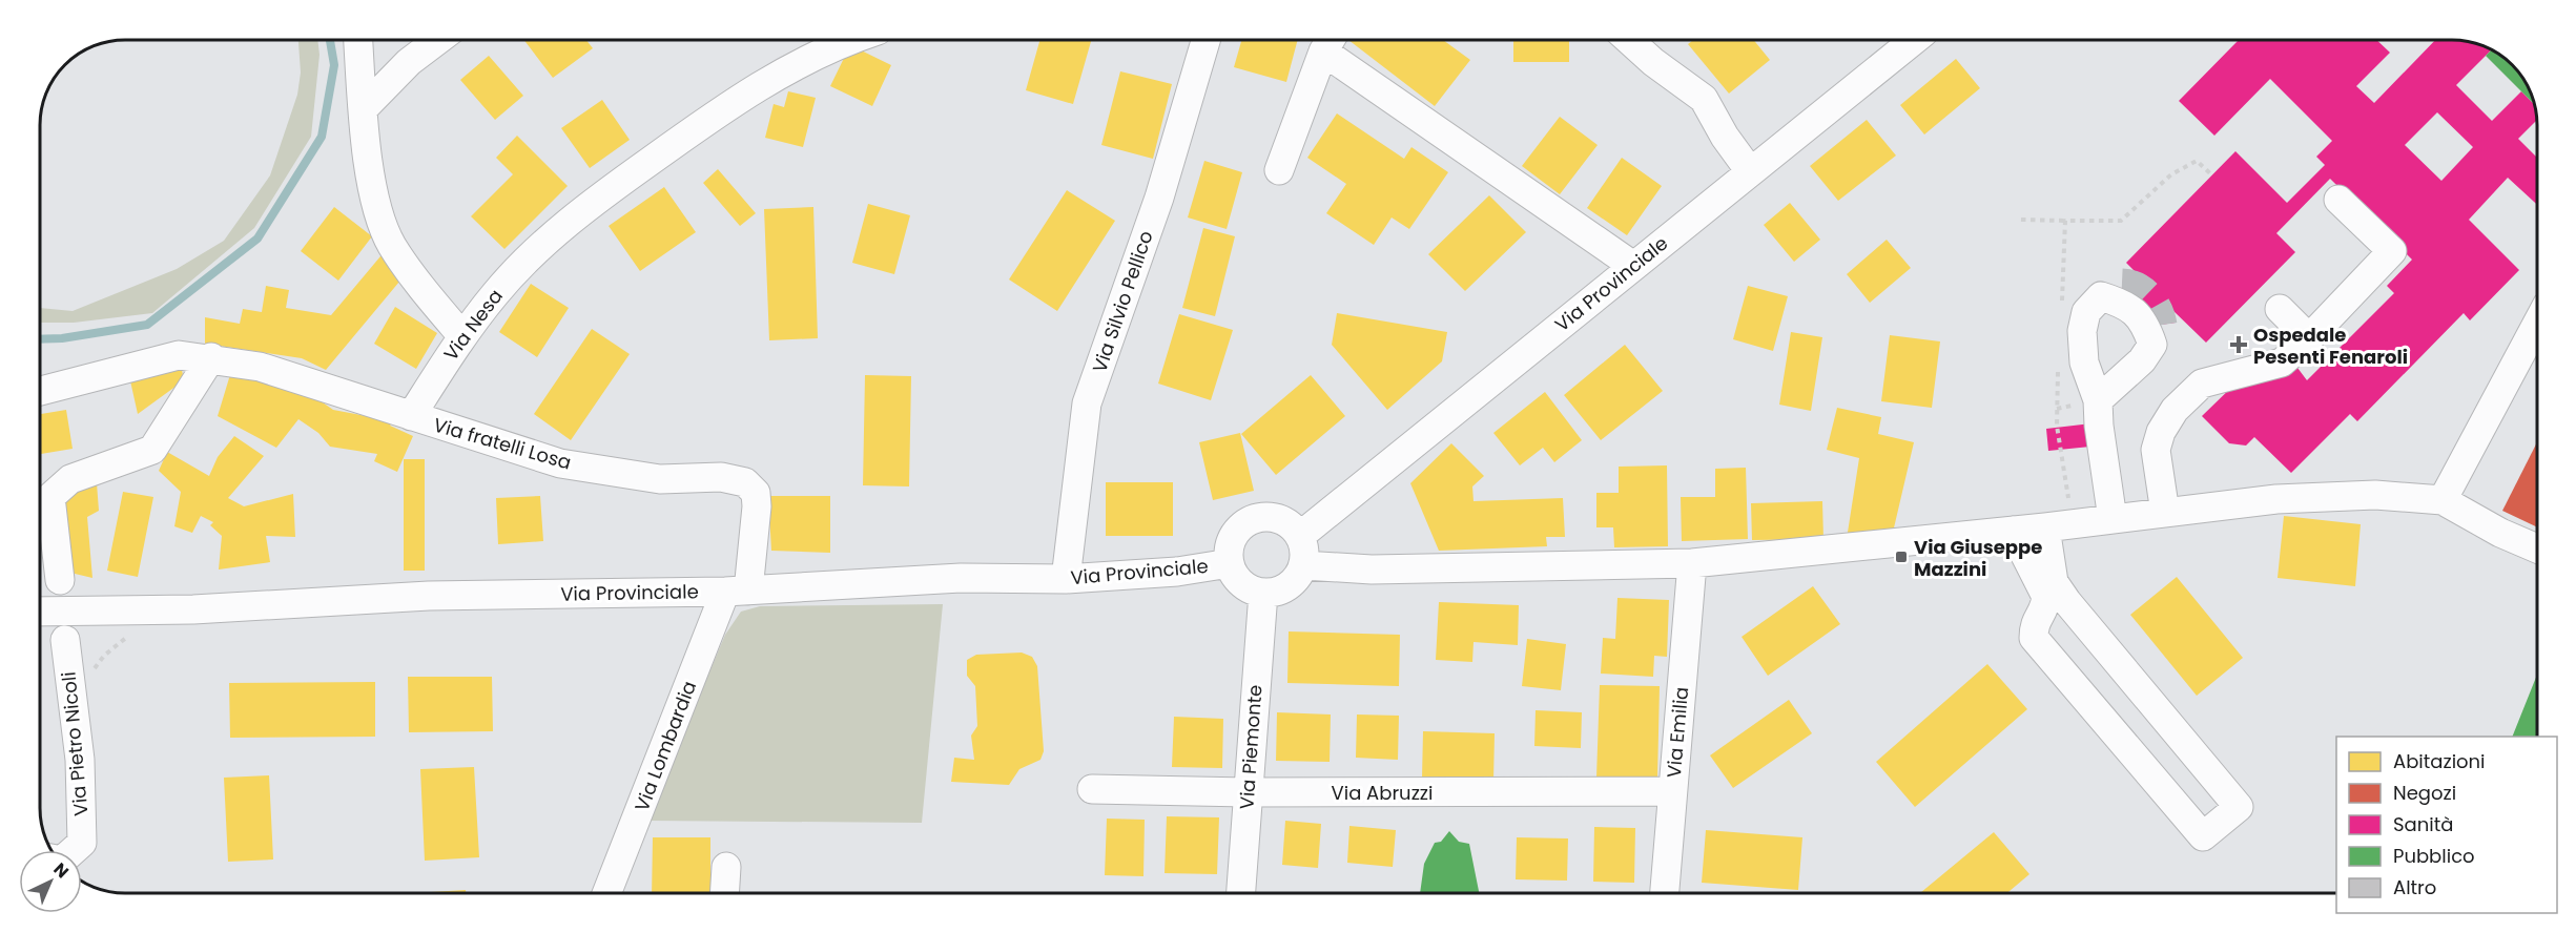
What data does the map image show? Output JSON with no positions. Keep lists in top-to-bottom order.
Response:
{
  "streets": {
    "street": [
      "Via Provinciale",
      "Via Silvio Pellico",
      "Via Nesa",
      "Via fratelli Losa",
      "Via Emilia",
      "Via Pietro Nicoli",
      "Via Lombardia",
      "Via Piemonte",
      "Via Abruzzi"
    ]
  },
  "crossings": [
    ["Via Provinciale", "Via Silvio Pellico"],
    ["Via Provinciale", "Via fratelli Losa"],
    ["Via Provinciale", "Via Lombardia"],
    ["Via Provinciale", "Via Piemonte"],
    ["Via Nesa", "Via fratelli Losa"],
    ["Via fratelli Losa", "Via Lombardia"],
    ["Via Emilia", "Via Abruzzi"],
    ["Via Piemonte", "Via Abruzzi"]
  ],
  "places": {
    "health": ["Ospedale Pesenti Fenaroli"],
    "transit": ["Via Giuseppe Mazzini"]
  },
  "legend": [
    "Abitazioni",
    "Negozi",
    "Sanità",
    "Pubblico",
    "Altro"
  ],
  "north": "top right"
}
